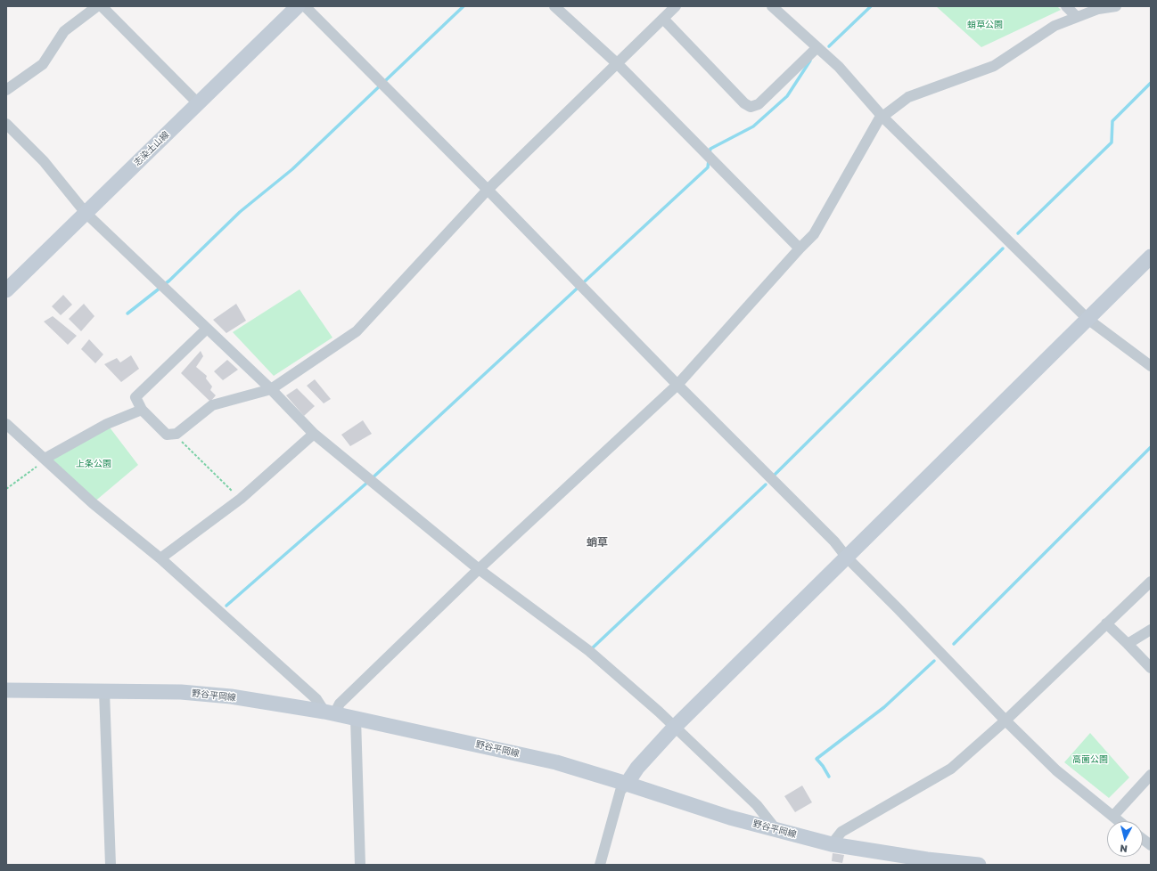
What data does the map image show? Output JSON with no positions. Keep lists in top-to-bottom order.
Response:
{
  "streets": {
    "main road": ["志染土山線", "野谷平岡線"]
  },
  "districts": ["蛸草"],
  "parks": ["蛸草公園", "上条公園", "高薗公園"],
  "north": "bottom"
}
